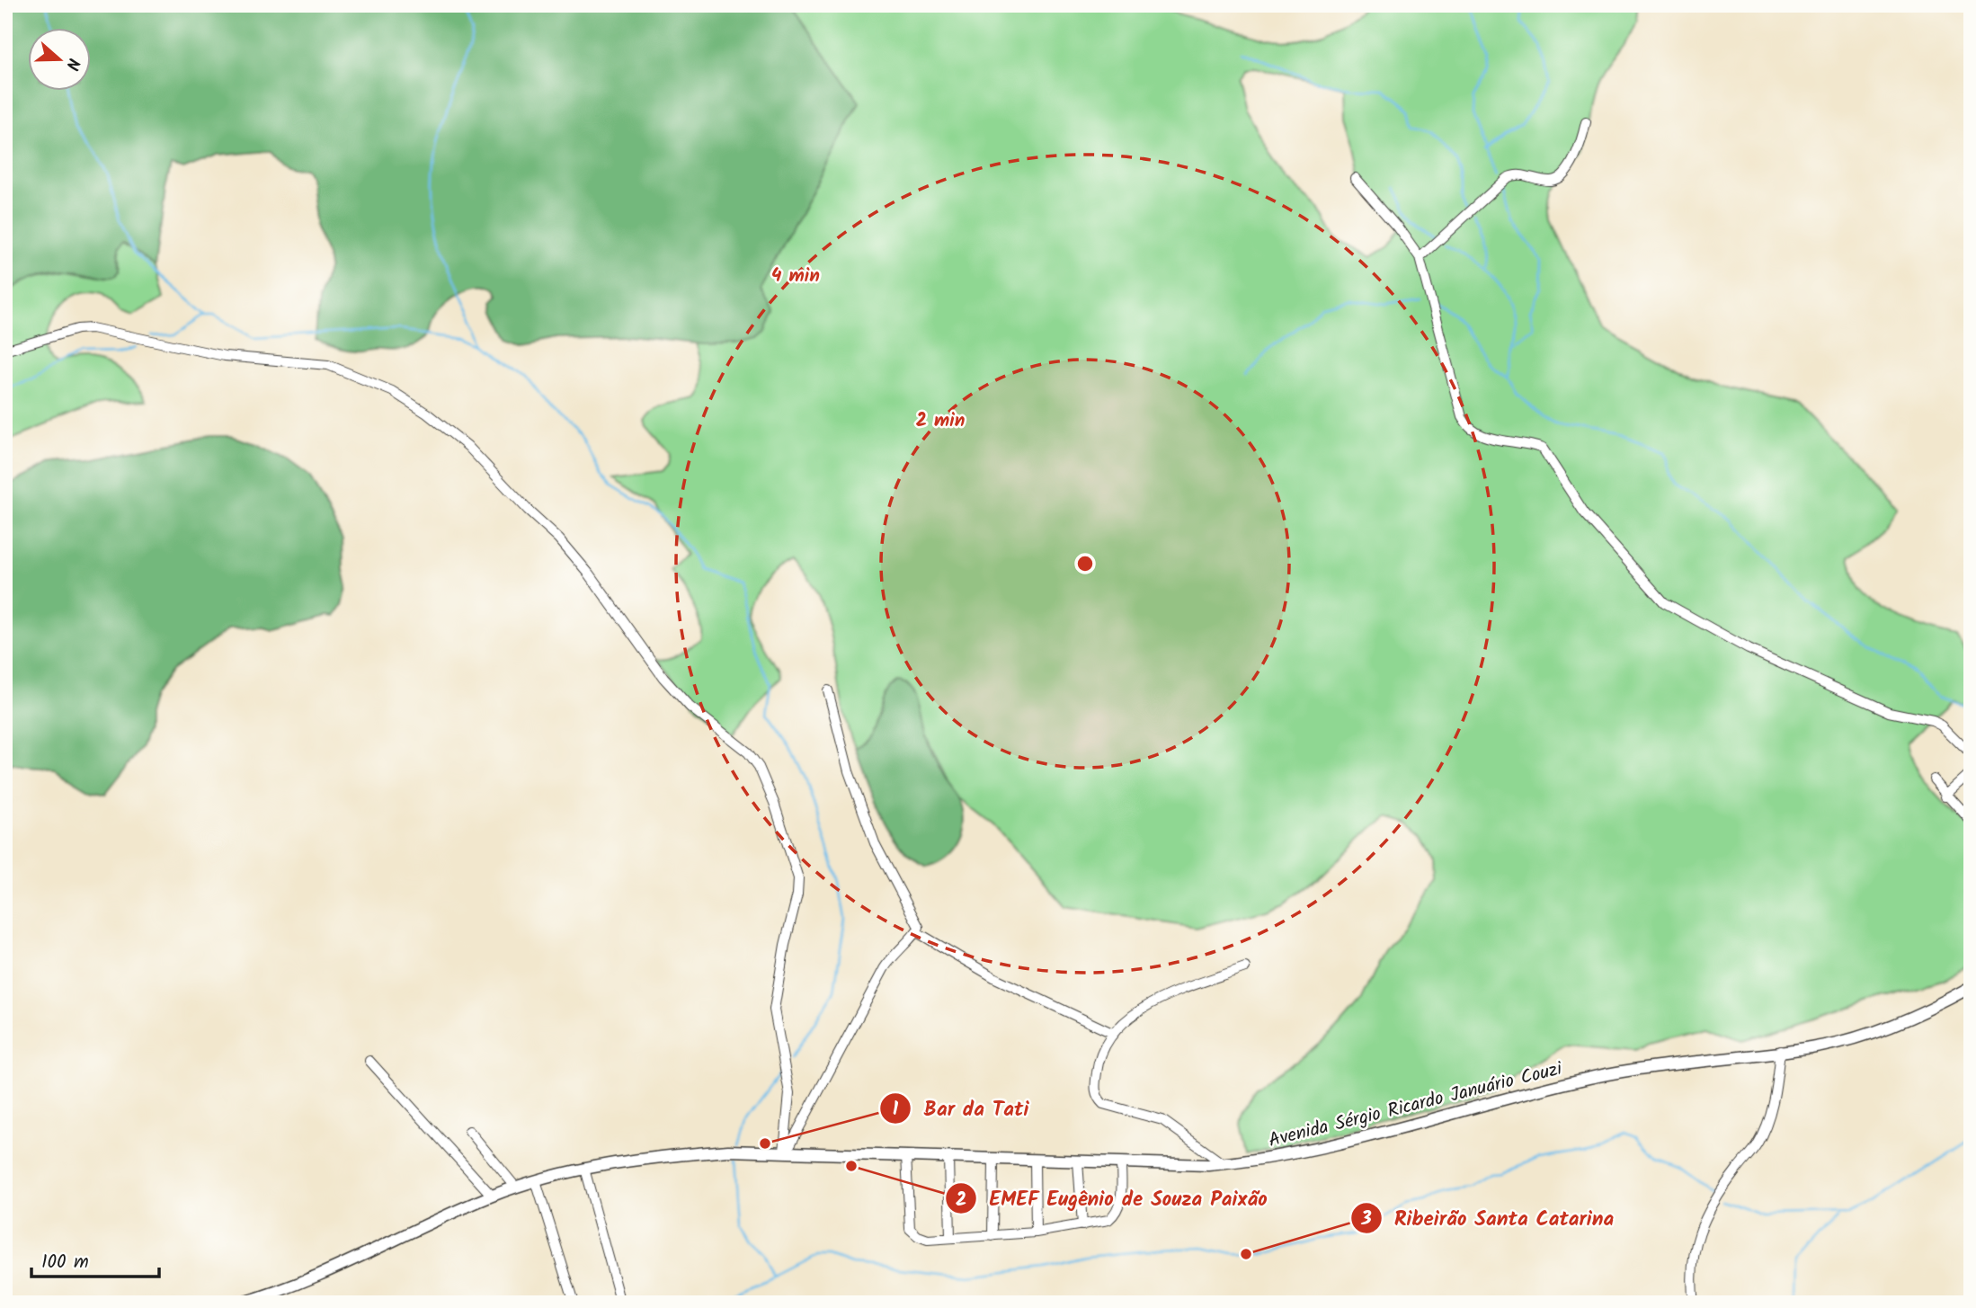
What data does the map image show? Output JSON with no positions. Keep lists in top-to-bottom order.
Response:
{
  "streets": {
    "street": ["Avenida Sérgio Ricardo Januário Couzi"]
  },
  "places": ["Bar da Tati", "EMEF Eugênio de Souza Paixão", "Ribeirão Santa Catarina"],
  "scale_bar": "100 m",
  "north": "right",
  "rings": ["4 min", "2 min"]
}
